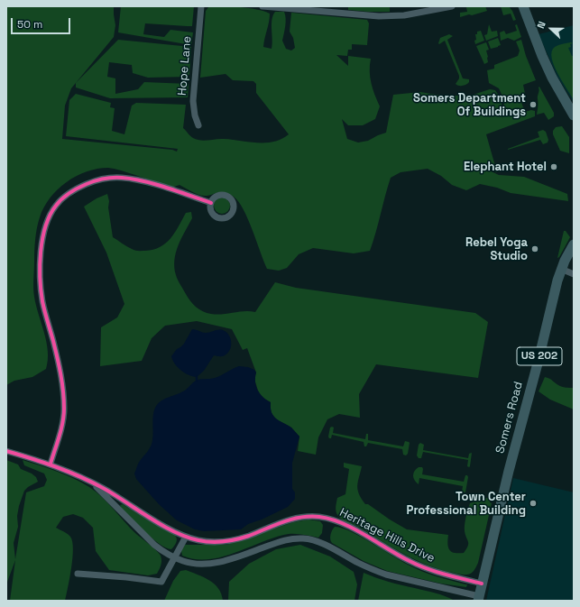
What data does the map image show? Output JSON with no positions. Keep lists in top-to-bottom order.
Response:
{
  "streets": {
    "main road": ["US 202", "Somers Road"],
    "street": ["Hope Lane", "Heritage Hills Drive"]
  },
  "crossings": [
    ["Somers Road", "Heritage Hills Drive"]
  ],
  "places": [
    "Somers Department Of Buildings",
    "Elephant Hotel",
    "Rebel Yoga Studio",
    "Town Center Professional Building"
  ],
  "scale_bar": "50 m",
  "north": "left"
}
